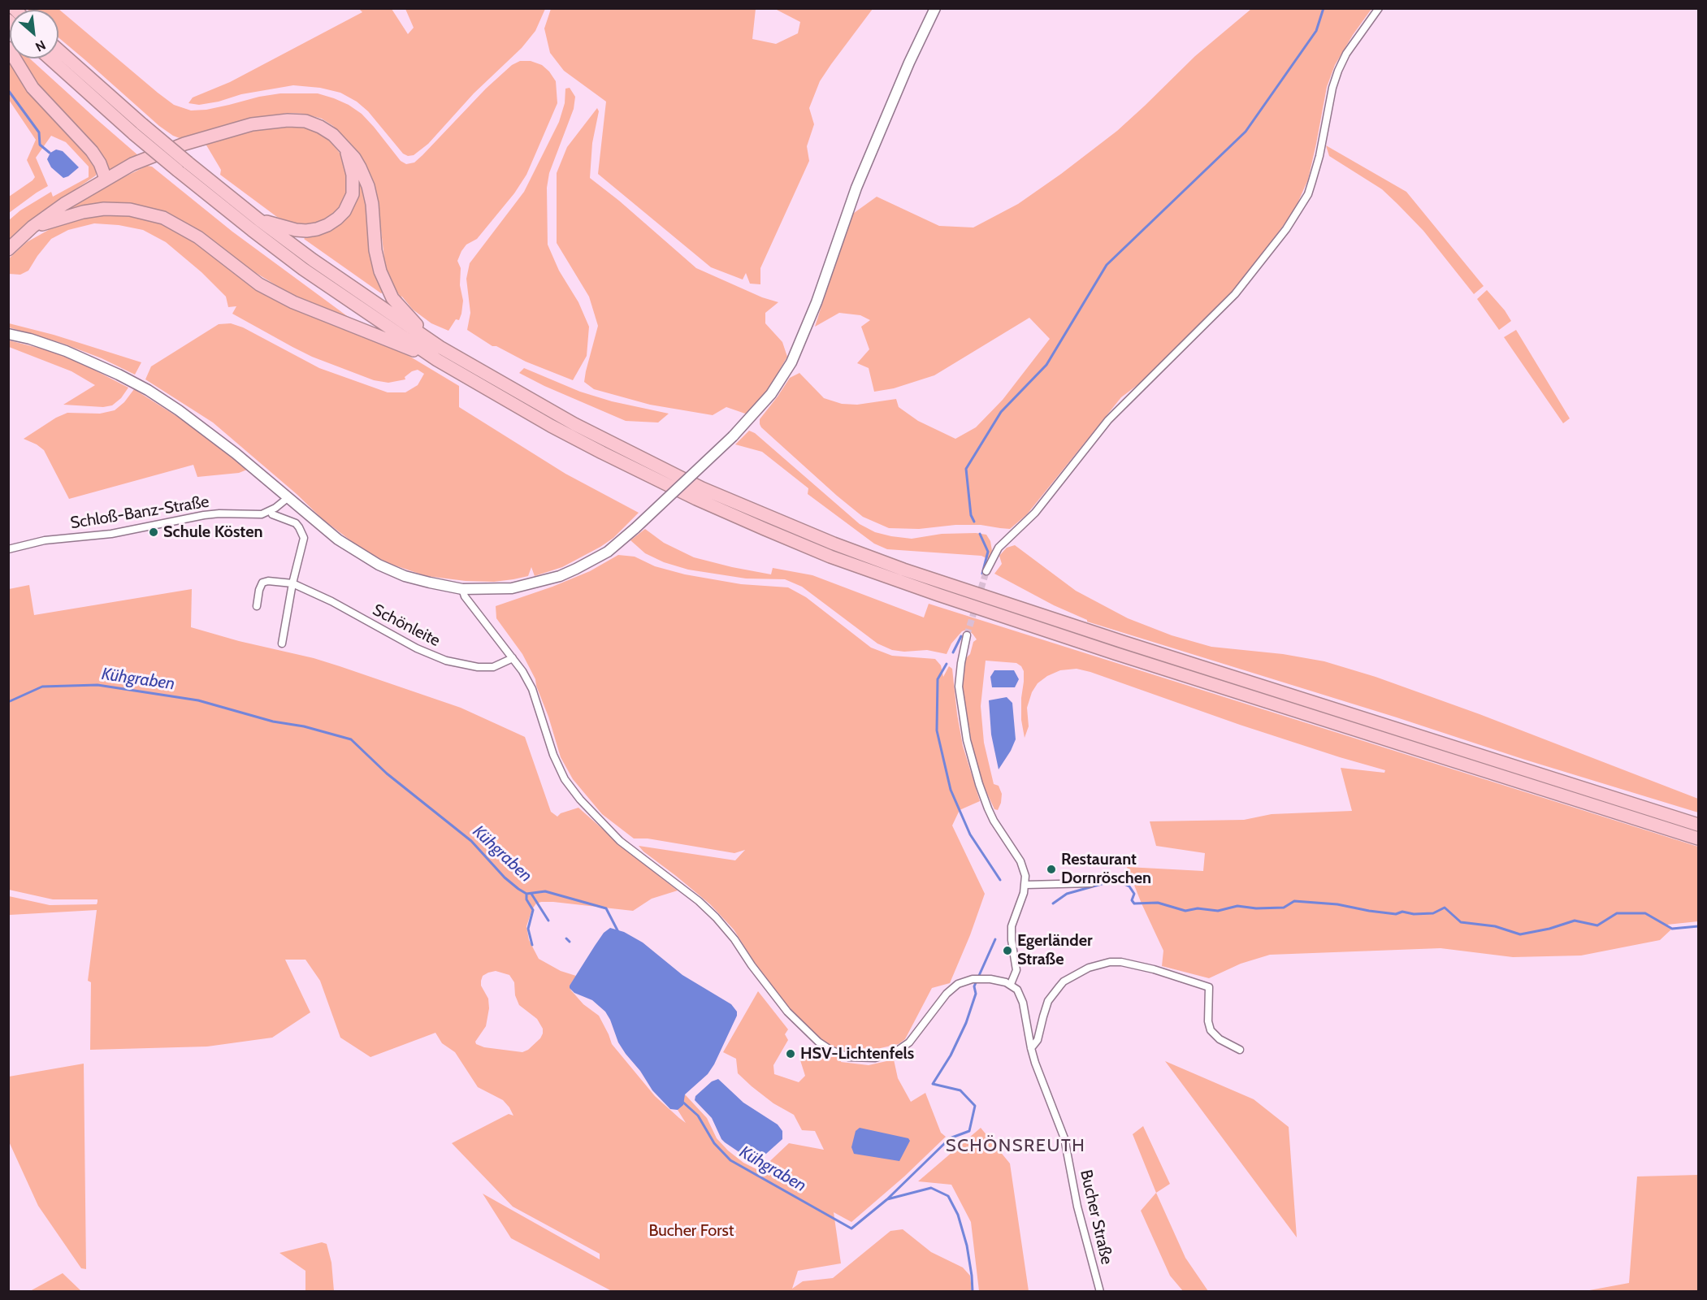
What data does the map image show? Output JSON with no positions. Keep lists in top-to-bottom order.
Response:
{
  "streets": {
    "street": ["Schloß-Banz-Straße", "Schönleite", "Bucher Straße"]
  },
  "districts": ["SCHÖNSREUTH"],
  "water": ["Kühgraben"],
  "parks": ["Bucher Forst"],
  "places": [
    "Schule Kösten",
    "Restaurant Dornröschen",
    "Egerländer Straße",
    "HSV-Lichtenfels"
  ],
  "north": "bottom right"
}
